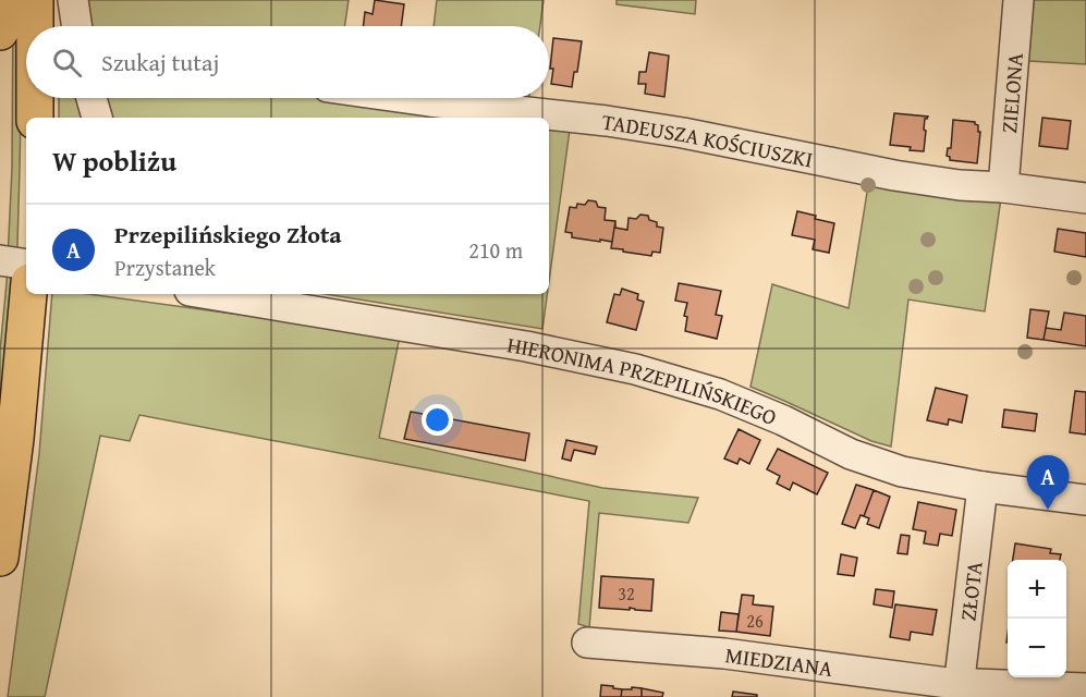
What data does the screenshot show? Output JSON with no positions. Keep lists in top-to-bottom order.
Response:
{
  "streets": {
    "street": [
      "ZIELONA",
      "TADEUSZA KOŚCIUSZKI",
      "HIERONIMA PRZEPILIŃSKIEGO",
      "ZŁOTA",
      "MIEDZIANA"
    ]
  },
  "crossings": [
    ["ZIELONA", "TADEUSZA KOŚCIUSZKI"],
    ["HIERONIMA PRZEPILIŃSKIEGO", "ZŁOTA"],
    ["ZŁOTA", "MIEDZIANA"]
  ],
  "house_numbers": ["32", "26"],
  "page": {
    "search": "Szukaj tutaj",
    "heading": "W pobliżu",
    "list": [
      {
        "mark": "A",
        "name": "Przepilińskiego Złota",
        "note": "Przystanek",
        "value": "210 m"
      }
    ],
    "pins": "A",
    "map_buttons": ["+", "−"]
  }
}
